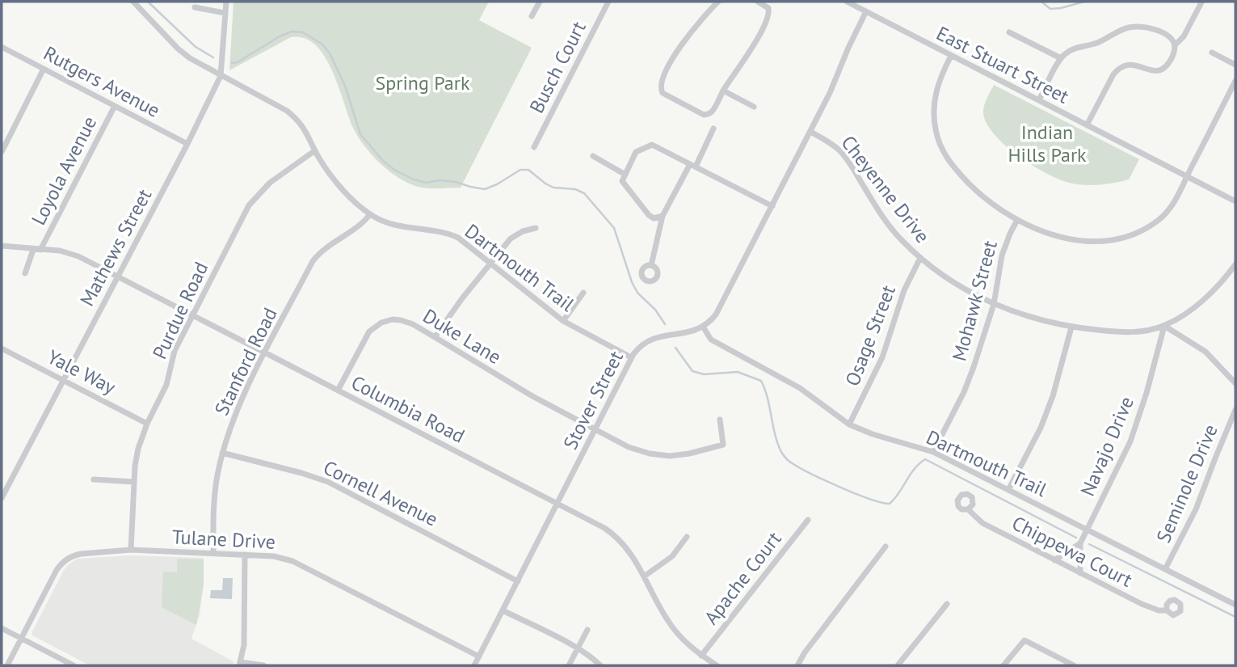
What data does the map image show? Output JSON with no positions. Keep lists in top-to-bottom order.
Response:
{
  "streets": {
    "street": [
      "East Stuart Street",
      "Busch Court",
      "Rutgers Avenue",
      "Loyola Avenue",
      "Cheyenne Drive",
      "Mathews Street",
      "Dartmouth Trail",
      "Mohawk Street",
      "Purdue Road",
      "Osage Street",
      "Duke Lane",
      "Stanford Road",
      "Yale Way",
      "Stover Street",
      "Columbia Road",
      "Navajo Drive",
      "Seminole Drive",
      "Cornell Avenue",
      "Tulane Drive",
      "Chippewa Court",
      "Apache Court"
    ]
  },
  "crossings": [
    ["Rutgers Avenue", "Loyola Avenue"],
    ["Rutgers Avenue", "Mathews Street"],
    ["Loyola Avenue", "Columbia Road"],
    ["Cheyenne Drive", "Mohawk Street"],
    ["Cheyenne Drive", "Osage Street"],
    ["Cheyenne Drive", "Navajo Drive"],
    ["Mathews Street", "Dartmouth Trail"],
    ["Mathews Street", "Yale Way"],
    ["Mathews Street", "Columbia Road"],
    ["Dartmouth Trail", "Mohawk Street"],
    ["Dartmouth Trail", "Purdue Road"],
    ["Dartmouth Trail", "Osage Street"],
    ["Dartmouth Trail", "Stanford Road"],
    ["Dartmouth Trail", "Stover Street"],
    ["Dartmouth Trail", "Navajo Drive"],
    ["Dartmouth Trail", "Seminole Drive"],
    ["Purdue Road", "Yale Way"],
    ["Purdue Road", "Columbia Road"],
    ["Purdue Road", "Tulane Drive"],
    ["Duke Lane", "Stover Street"],
    ["Duke Lane", "Columbia Road"],
    ["Stanford Road", "Columbia Road"],
    ["Stanford Road", "Cornell Avenue"],
    ["Stanford Road", "Tulane Drive"],
    ["Stover Street", "Columbia Road"],
    ["Stover Street", "Cornell Avenue"],
    ["Stover Street", "Tulane Drive"],
    ["Columbia Road", "Apache Court"],
    ["Navajo Drive", "Chippewa Court"]
  ],
  "parks": ["Spring Park", "Indian Hills Park"]
}
